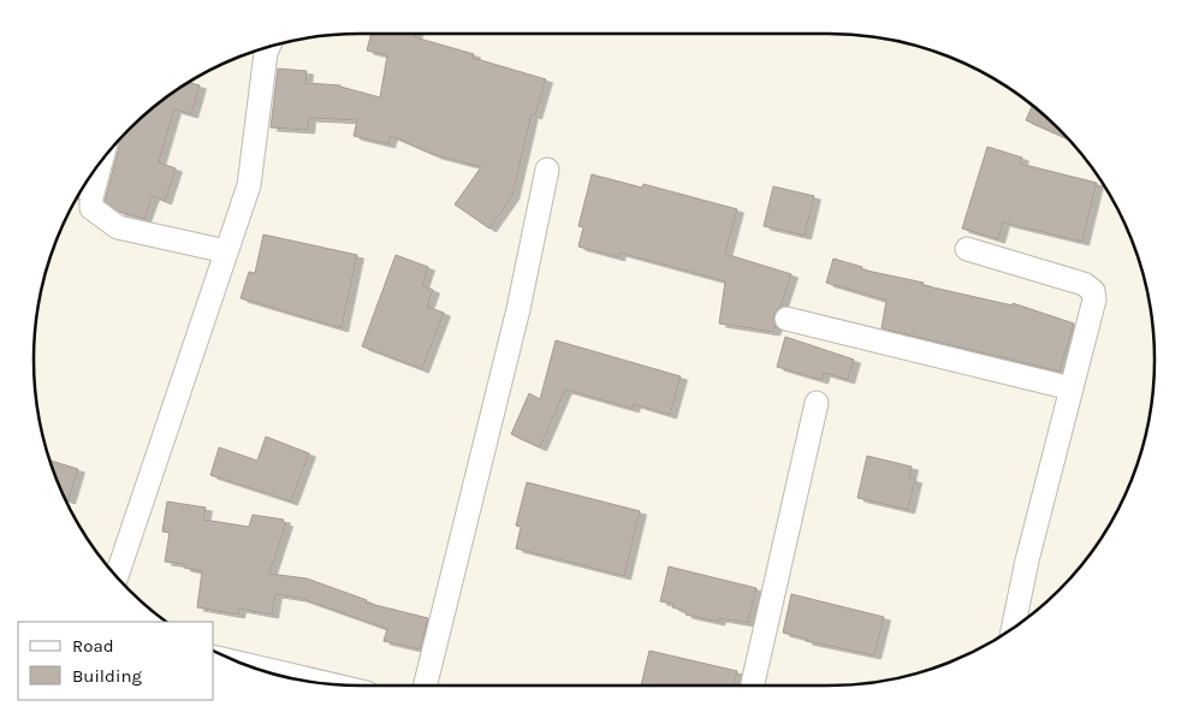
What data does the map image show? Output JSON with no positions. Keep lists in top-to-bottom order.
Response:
{
  "legend": ["Road", "Building"]
}
